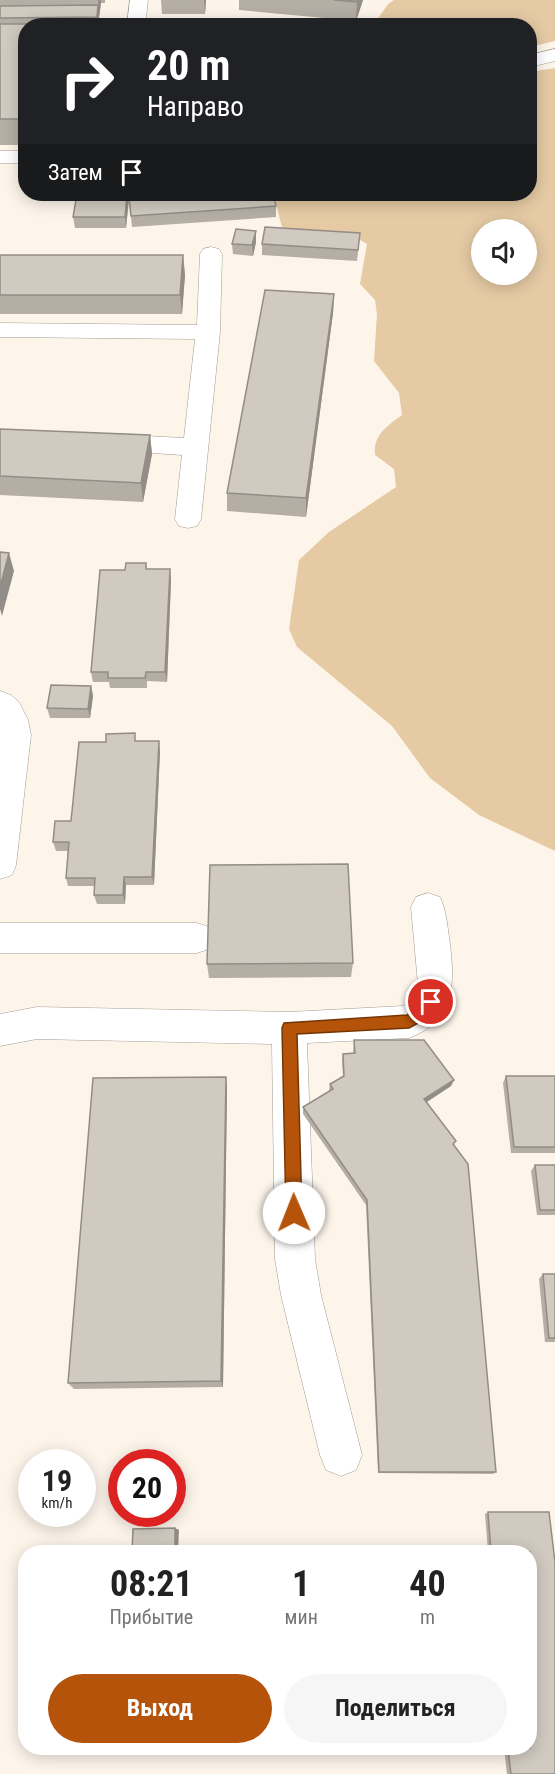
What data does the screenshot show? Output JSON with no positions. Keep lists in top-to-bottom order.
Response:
{
  "page": {
    "turn": ["20 m", "Направо"],
    "then": "Затем",
    "speed": "19 km/h",
    "limit": "20",
    "eta": [
      "08:21",
      "Прибытие",
      "1",
      "мин",
      "40",
      "m"
    ],
    "buttons": ["Выход", "Поделиться"]
  }
}
